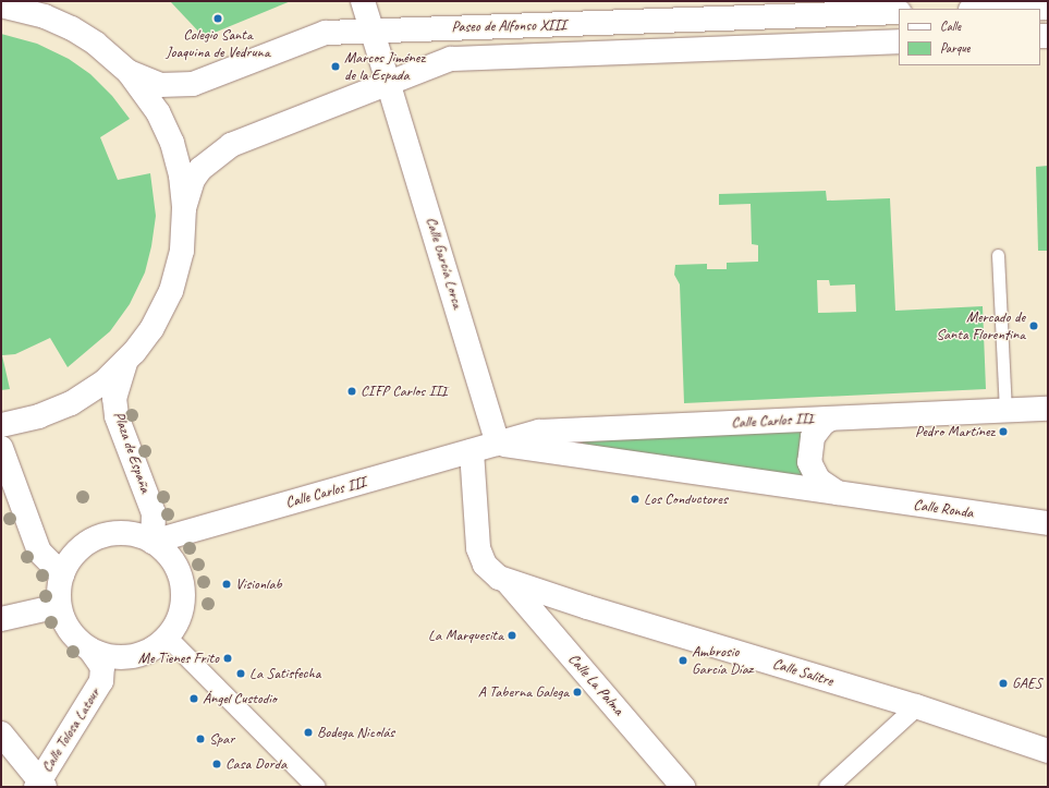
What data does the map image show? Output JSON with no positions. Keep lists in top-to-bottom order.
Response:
{
  "streets": {
    "street": [
      "Paseo de Alfonso XIII",
      "Calle García Lorca",
      "Calle Carlos III",
      "Plaza de España",
      "Calle Ronda",
      "Calle Salitre",
      "Calle La Palma",
      "Calle Tolosa Latour"
    ]
  },
  "crossings": [
    ["Paseo de Alfonso XIII", "Calle García Lorca"],
    ["Paseo de Alfonso XIII", "Plaza de España"],
    ["Calle García Lorca", "Calle Carlos III"],
    ["Calle Carlos III", "Plaza de España"],
    ["Calle Carlos III", "Calle Ronda"],
    ["Calle Carlos III", "Calle Tolosa Latour"],
    ["Plaza de España", "Calle Tolosa Latour"],
    ["Calle Salitre", "Calle La Palma"]
  ],
  "places": [
    "Colegio Santa Joaquina de Vedruna",
    "Marcos Jiménez de la Espada",
    "Mercado de Santa Florentina",
    "CIFP Carlos III",
    "Pedro Martínez",
    "Los Conductores",
    "Visionlab",
    "La Marquesita",
    "Me Tienes Frito",
    "Ambrosio García Díaz",
    "La Satisfecha",
    "GAES",
    "A Taberna Galega",
    "Ángel Custodio",
    "Bodega Nicolás",
    "Spar",
    "Casa Dorda"
  ],
  "legend": ["Calle", "Parque"]
}
